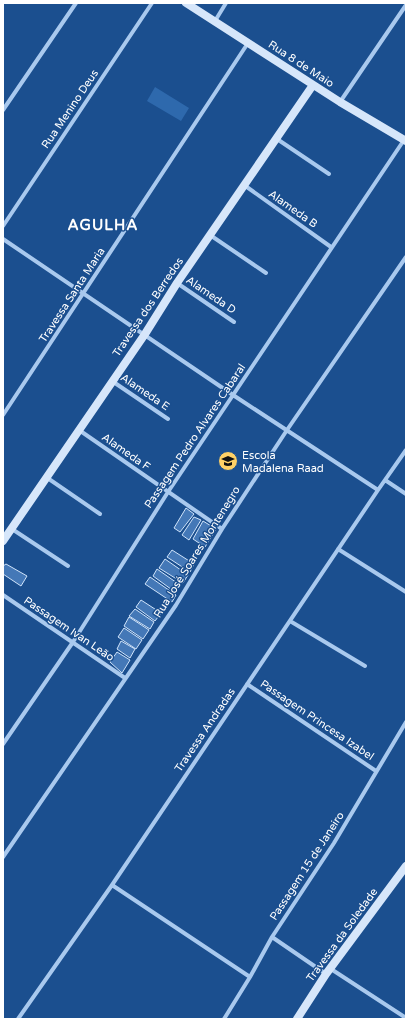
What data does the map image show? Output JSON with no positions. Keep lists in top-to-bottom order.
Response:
{
  "streets": {
    "street": [
      "Rua 8 de Maio",
      "Rua Menino Deus",
      "Alameda B",
      "Travessa Santa Maria",
      "Alameda D",
      "Travessa dos Berredos",
      "Alameda E",
      "Passagem Pedro Alvares Cabaral",
      "Alameda F",
      "Rua José Soares Montenegro",
      "Passagem Ivan Leão",
      "Passagem Princesa Izabel",
      "Travessa Andradas",
      "Passagem 15 de Janeiro",
      "Travessa da Soledade"
    ]
  },
  "crossings": [
    ["Rua 8 de Maio", "Travessa Santa Maria"],
    ["Rua 8 de Maio", "Travessa dos Berredos"],
    ["Rua 8 de Maio", "Passagem Pedro Alvares Cabaral"],
    ["Alameda B", "Travessa dos Berredos"],
    ["Alameda B", "Passagem Pedro Alvares Cabaral"],
    ["Alameda D", "Travessa dos Berredos"],
    ["Travessa dos Berredos", "Alameda E"],
    ["Travessa dos Berredos", "Alameda F"],
    ["Passagem Pedro Alvares Cabaral", "Alameda F"],
    ["Passagem Pedro Alvares Cabaral", "Passagem Ivan Leão"],
    ["Alameda F", "Rua José Soares Montenegro"],
    ["Rua José Soares Montenegro", "Passagem Ivan Leão"],
    ["Passagem Princesa Izabel", "Travessa Andradas"],
    ["Passagem Princesa Izabel", "Passagem 15 de Janeiro"]
  ],
  "districts": ["AGULHA"],
  "places": {
    "school or university": ["Escola Madalena Raad"]
  }
}
